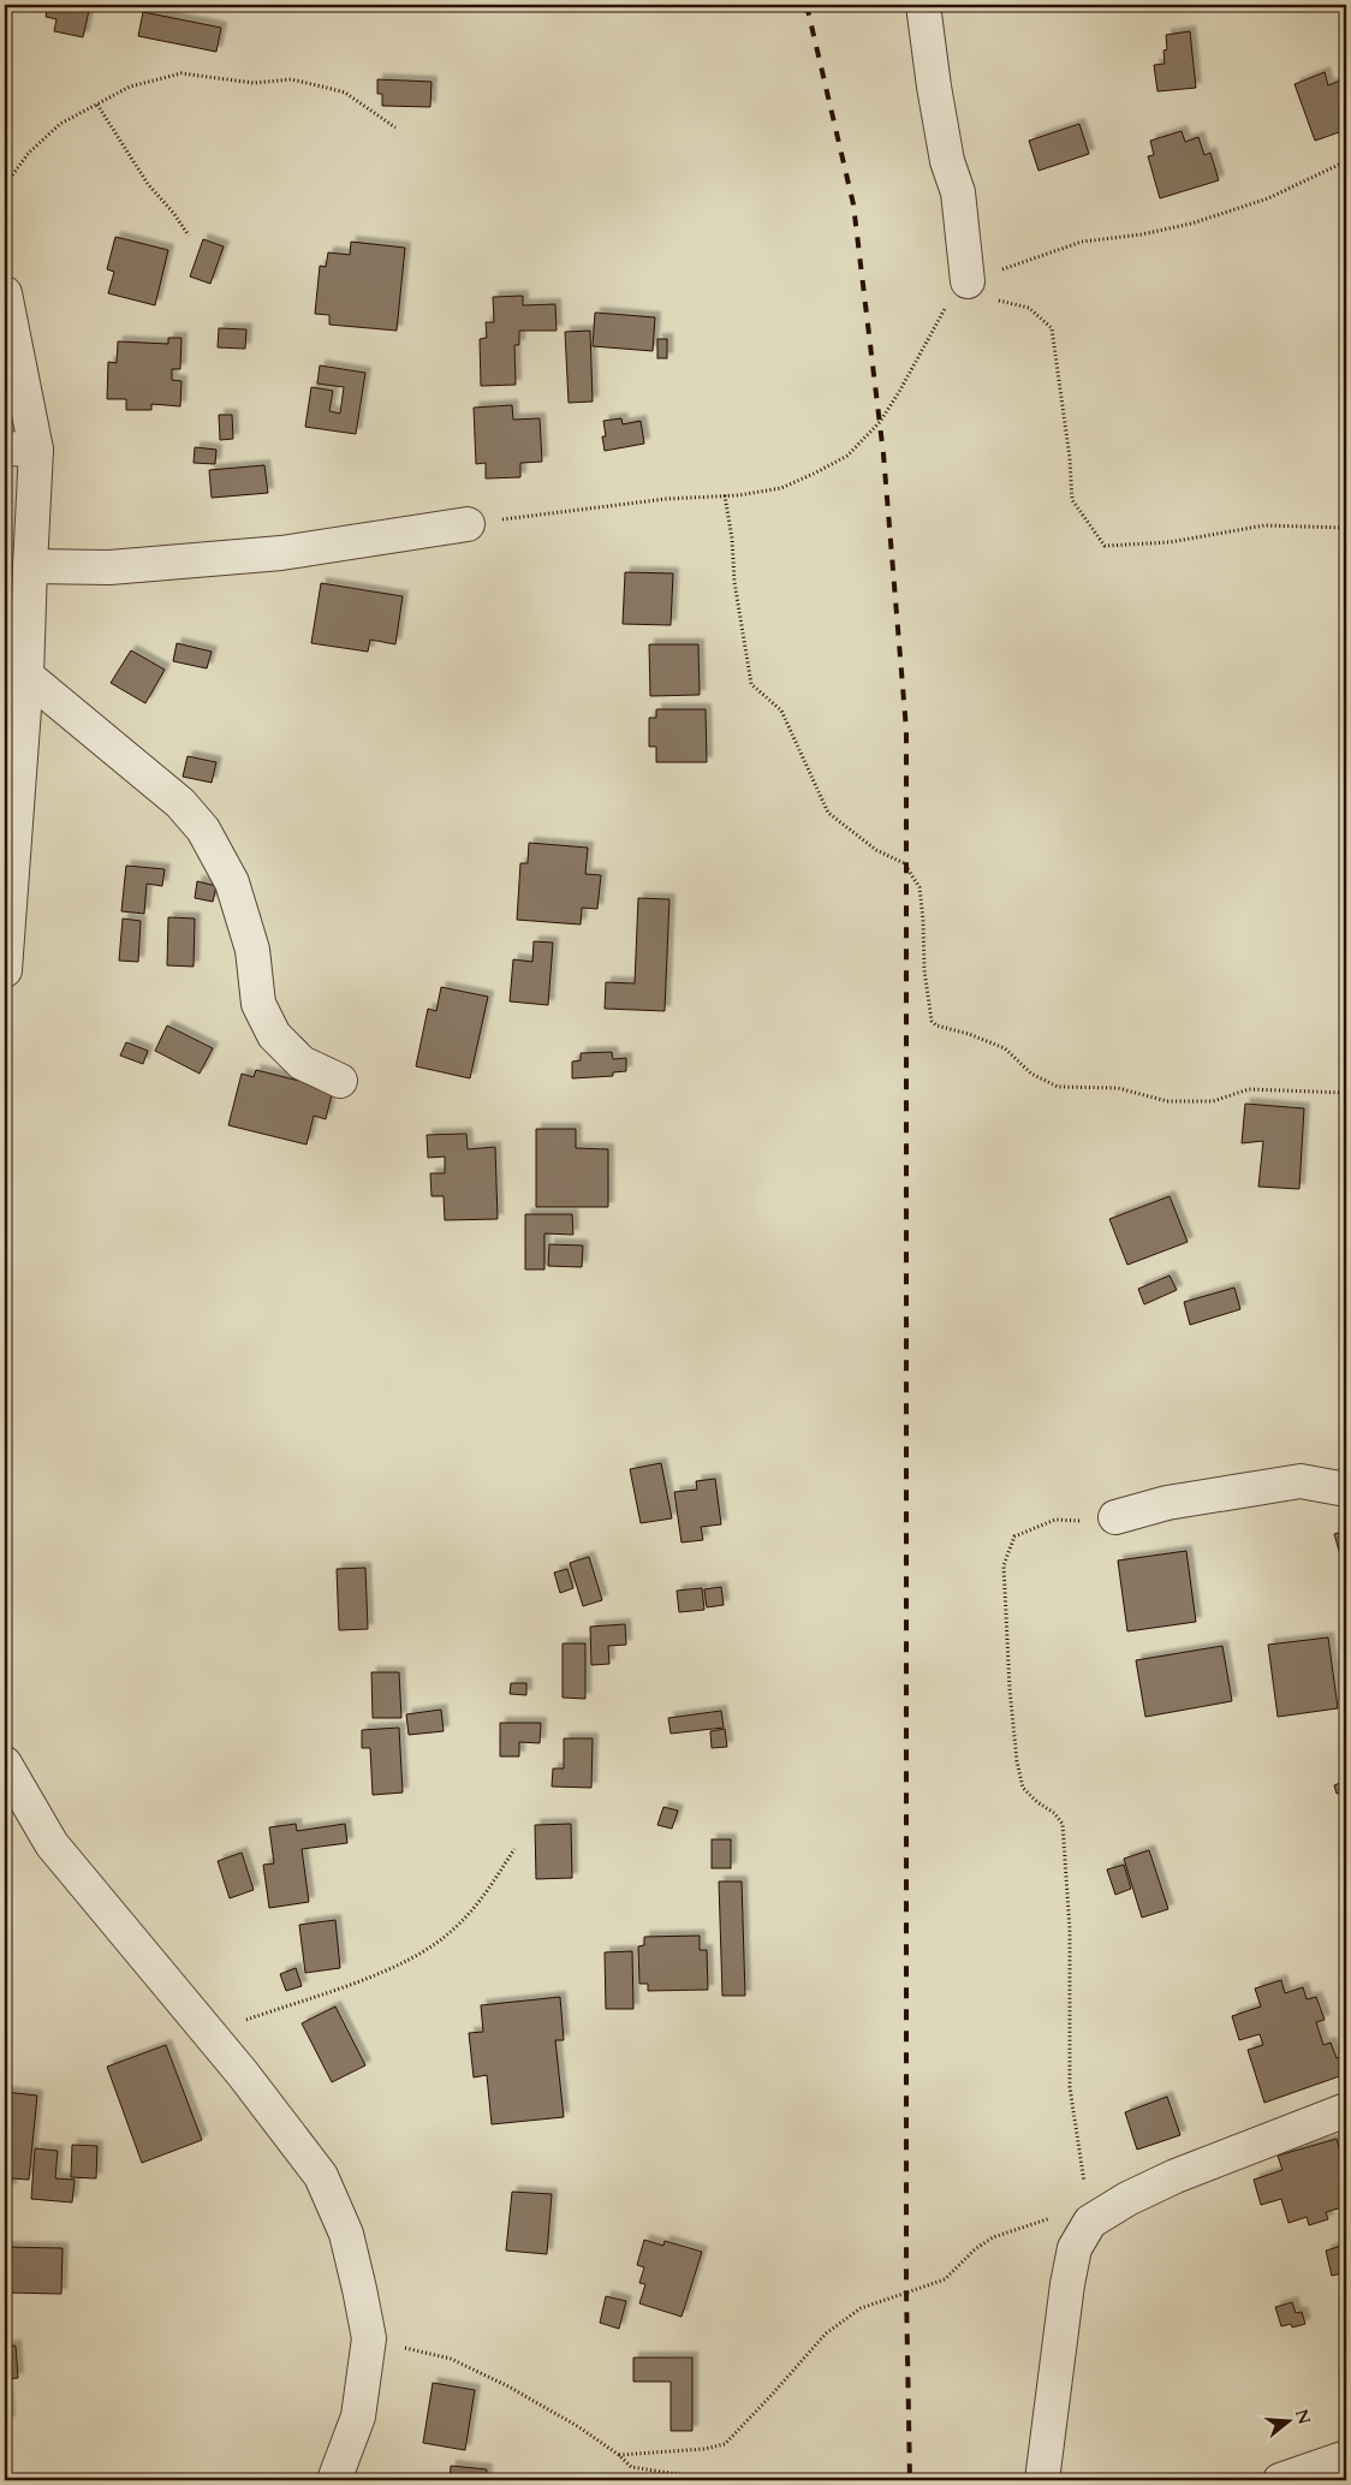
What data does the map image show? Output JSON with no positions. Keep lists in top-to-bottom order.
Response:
{
  "north": "right"
}
